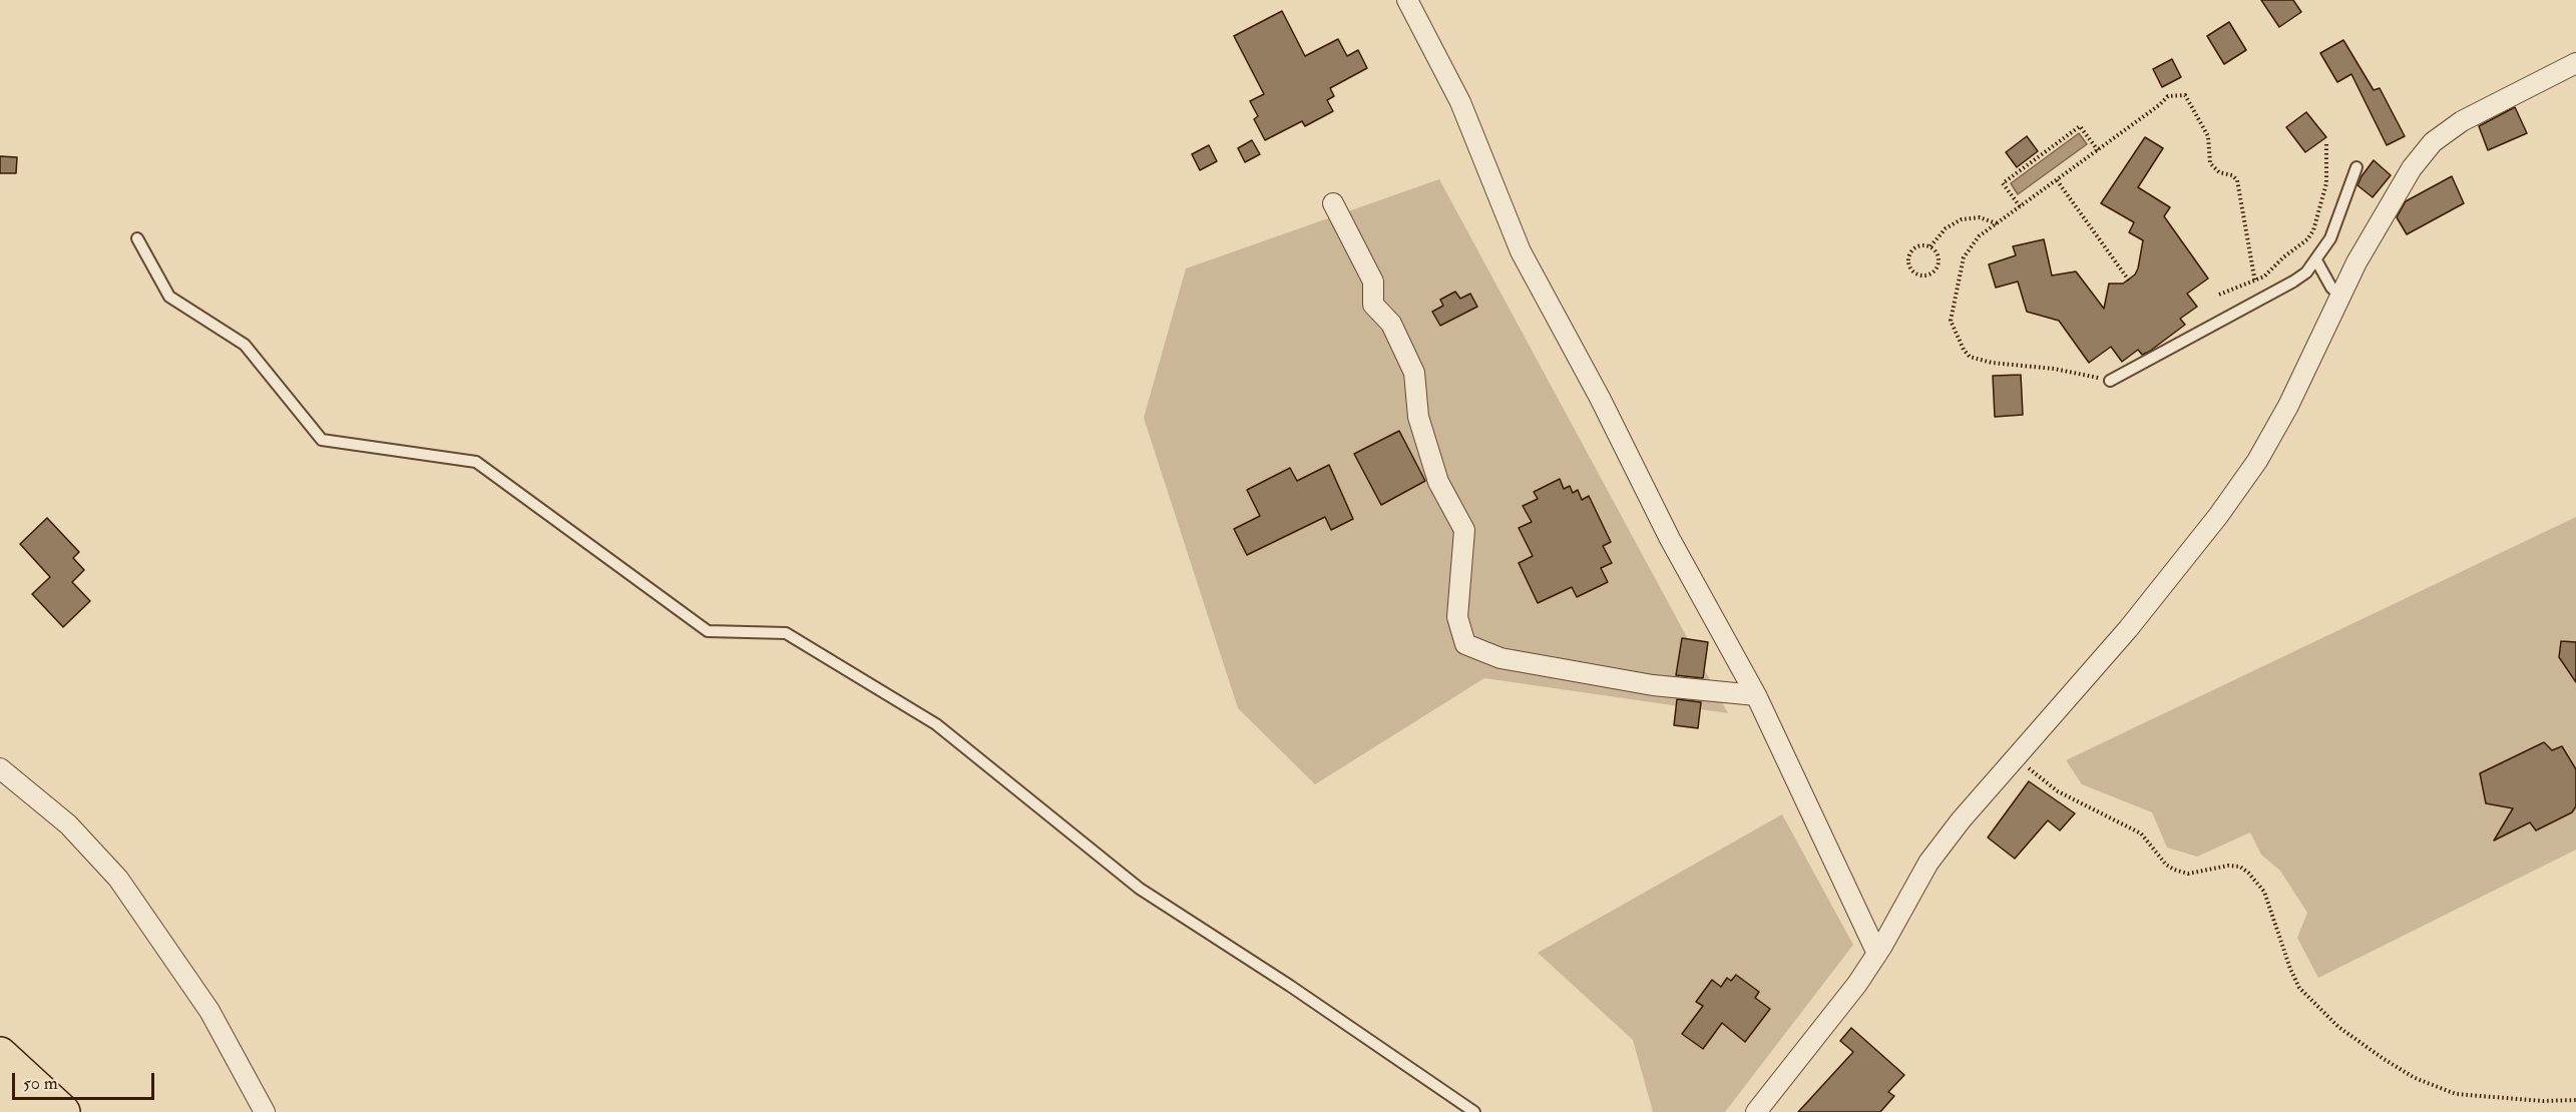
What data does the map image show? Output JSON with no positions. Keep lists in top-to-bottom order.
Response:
{
  "scale_bar": "50 m"
}
